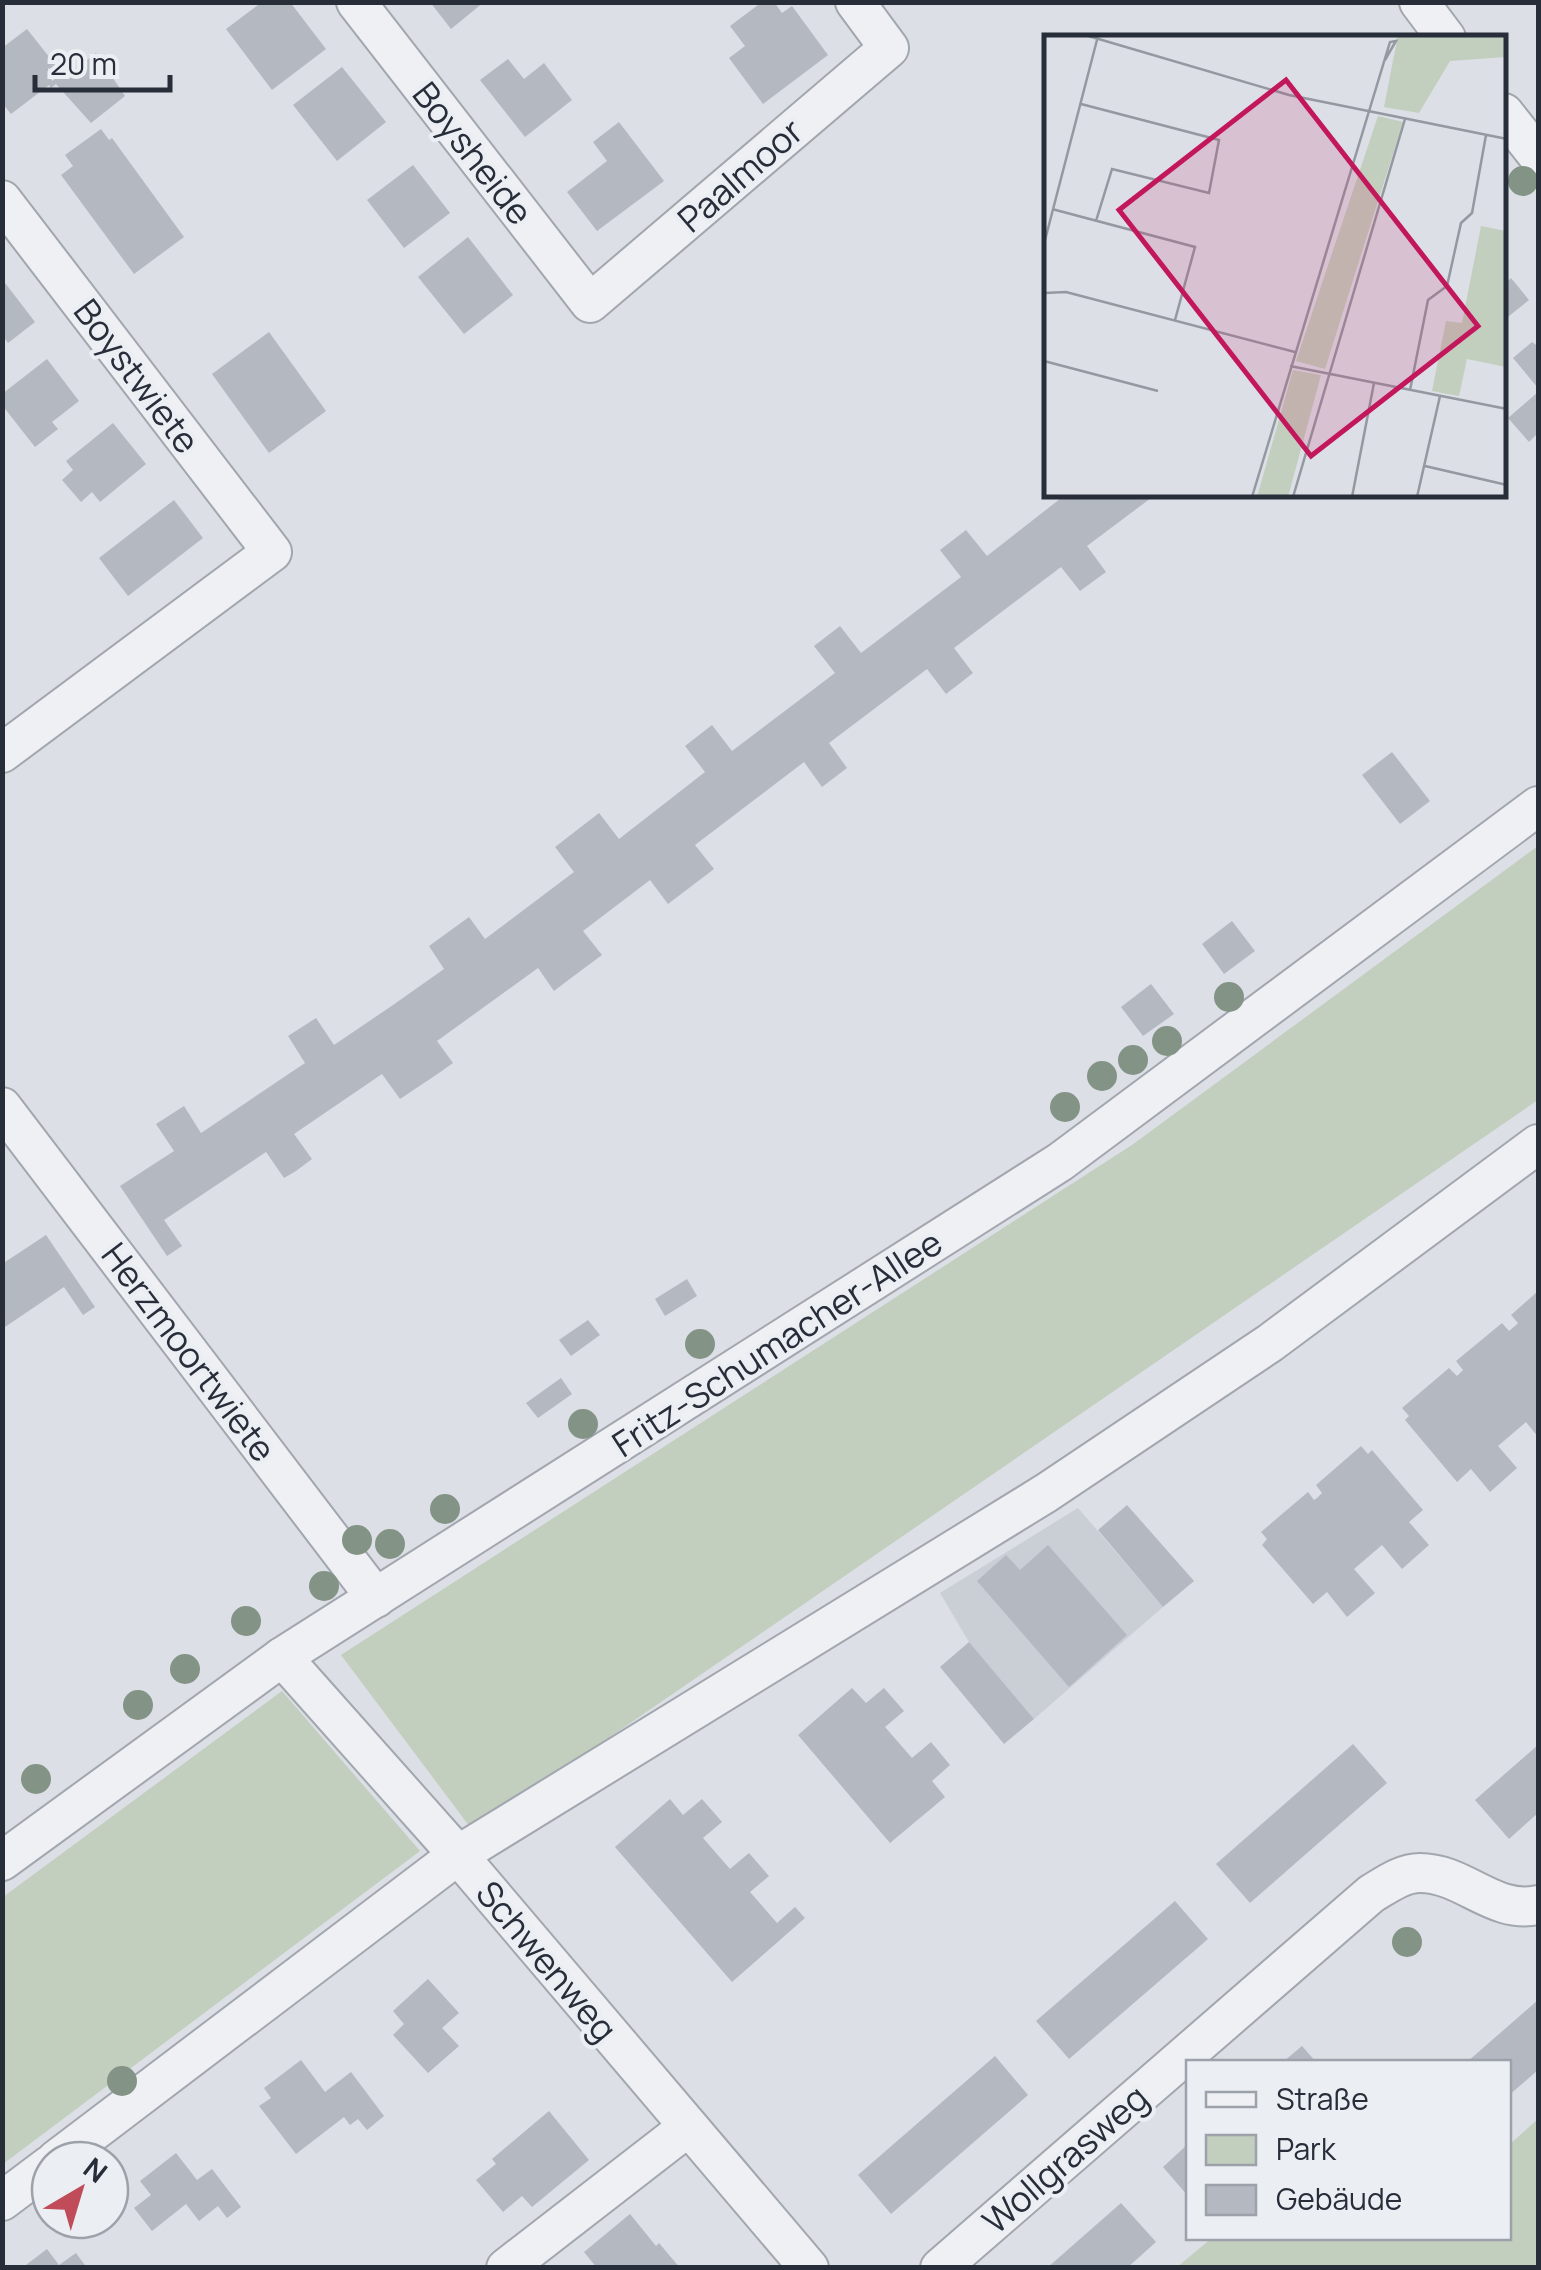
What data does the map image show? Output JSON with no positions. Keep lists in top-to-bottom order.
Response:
{
  "streets": {
    "street": [
      "Boysheide",
      "Paalmoor",
      "Boystwiete",
      "Fritz-Schumacher-Allee",
      "Herzmoortwiete",
      "Schwenweg",
      "Wollgrasweg"
    ]
  },
  "crossings": [
    ["Boysheide", "Paalmoor"],
    ["Fritz-Schumacher-Allee", "Herzmoortwiete"],
    ["Fritz-Schumacher-Allee", "Schwenweg"]
  ],
  "legend": ["Straße", "Park", "Gebäude"],
  "scale_bar": "20 m",
  "north": "top right"
}
